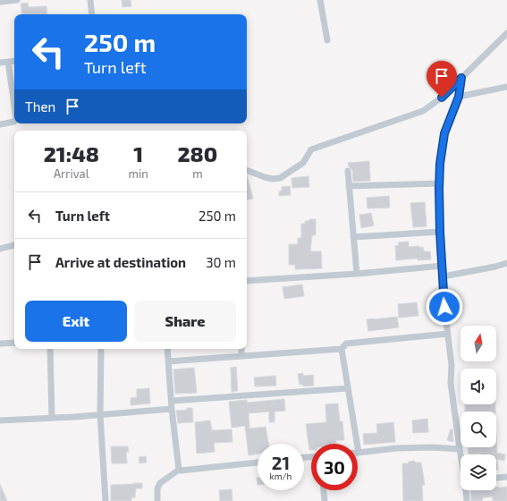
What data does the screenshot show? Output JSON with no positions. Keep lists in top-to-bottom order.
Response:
{
  "north": "top",
  "page": {
    "turn": ["250 m", "Turn left"],
    "then": "Then",
    "eta": [
      "21:48",
      "Arrival",
      "1",
      "min",
      "280",
      "m"
    ],
    "list": [
      {
        "name": "Turn left",
        "value": "250 m"
      },
      {
        "name": "Arrive at destination",
        "value": "30 m"
      }
    ],
    "buttons": ["Exit", "Share"],
    "speed": "21 km/h",
    "limit": "30"
  }
}
